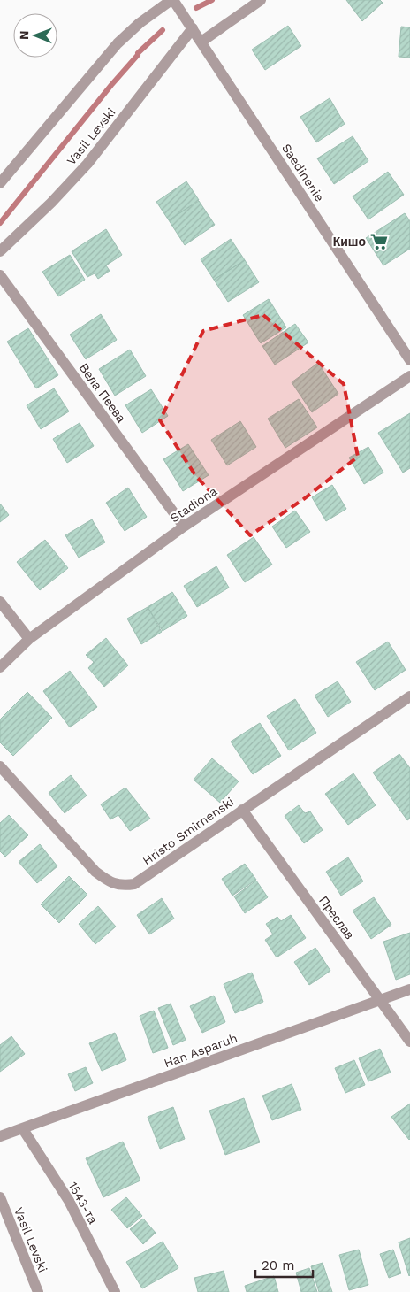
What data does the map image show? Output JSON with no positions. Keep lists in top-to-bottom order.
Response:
{
  "streets": {
    "street": [
      "Vasil Levski",
      "Saedinenie",
      "Вела Пеева",
      "Stadiona",
      "Hristo Smirnenski",
      "Преслав",
      "Han Asparuh",
      "1543-та"
    ]
  },
  "crossings": [
    ["Vasil Levski", "Saedinenie"],
    ["Вела Пеева", "Stadiona"],
    ["Hristo Smirnenski", "Преслав"],
    ["Преслав", "Han Asparuh"],
    ["Han Asparuh", "1543-та"]
  ],
  "places": {
    "supermarket": ["Кишо"]
  },
  "scale_bar": "20 m",
  "north": "left"
}
